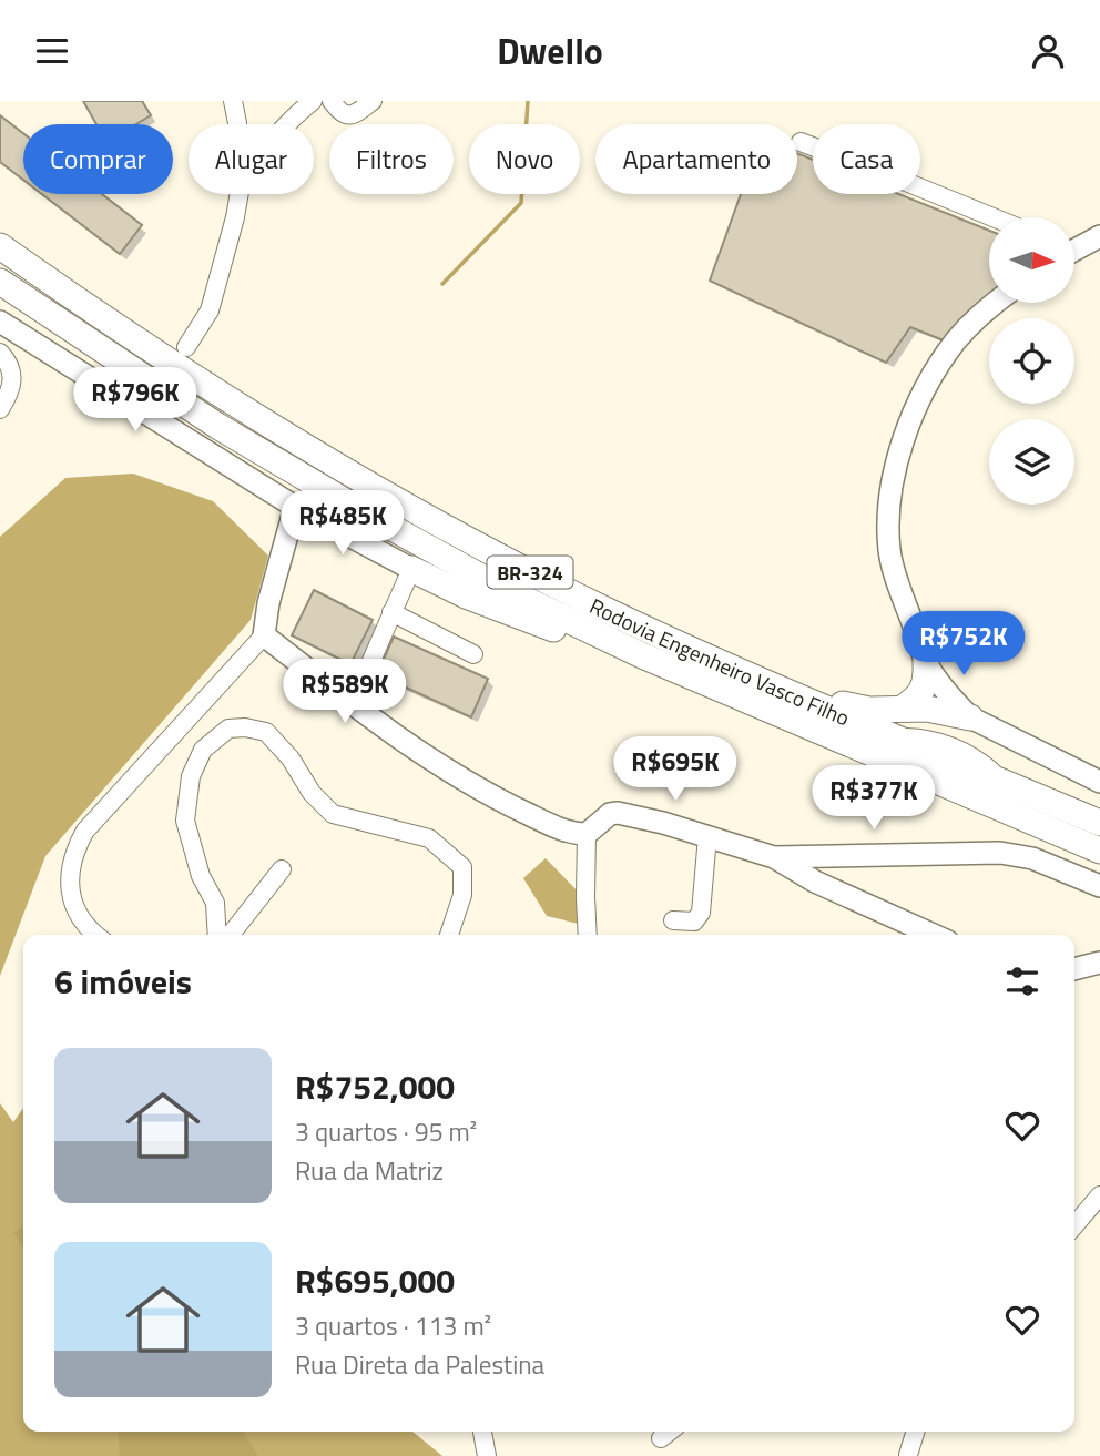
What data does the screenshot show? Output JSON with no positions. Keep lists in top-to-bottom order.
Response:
{
  "streets": {
    "highway": ["BR-324", "Rodovia Engenheiro Vasco Filho"]
  },
  "north": "right",
  "page": {
    "header": "Dwello",
    "chip": [
      "Comprar",
      "Alugar",
      "Filtros",
      "Novo",
      "Apartamento",
      "Casa"
    ],
    "price": [
      "R$796K",
      "R$485K",
      "R$752K",
      "R$589K",
      "R$695K",
      "R$377K"
    ],
    "heading": "6 imóveis",
    "list": [
      {
        "name": "R$752,000",
        "note": "3 quartos · 95 m² · Rua da Matriz"
      },
      {
        "name": "R$695,000",
        "note": "3 quartos · 113 m² · Rua Direta da Palestina"
      }
    ]
  }
}
